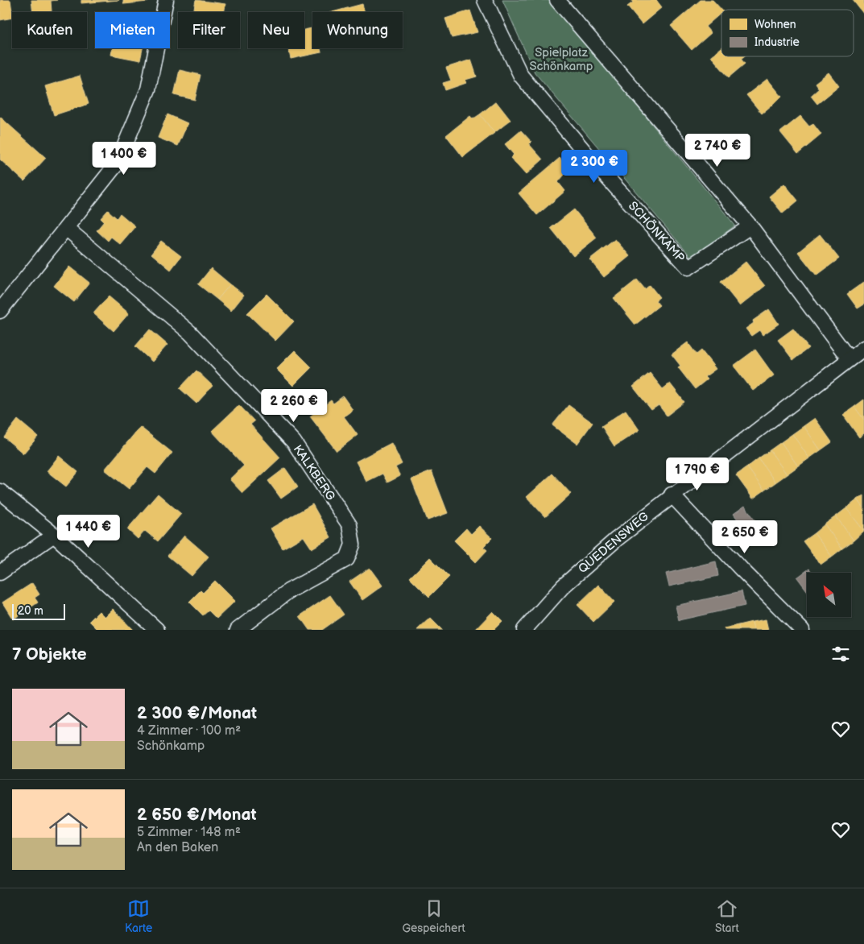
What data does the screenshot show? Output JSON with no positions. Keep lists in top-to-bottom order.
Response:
{
  "streets": {
    "street": ["SCHÖNKAMP", "KALKBERG", "QUEDENSWEG"]
  },
  "parks": ["Spielplatz Schönkamp"],
  "legend": ["Wohnen", "Industrie"],
  "scale_bar": "20 m",
  "north": "top left",
  "page": {
    "chip": [
      "Kaufen",
      "Mieten",
      "Filter",
      "Neu",
      "Wohnung"
    ],
    "price": [
      "2 740 €",
      "1 400 €",
      "2 300 €",
      "2 260 €",
      "1 790 €",
      "1 440 €",
      "2 650 €"
    ],
    "scale": "20 m",
    "heading": "7 Objekte",
    "list": [
      {
        "name": "2 300 €/Monat",
        "note": "4 Zimmer · 100 m² · Schönkamp"
      },
      {
        "name": "2 650 €/Monat",
        "note": "5 Zimmer · 148 m² · An den Baken"
      }
    ],
    "tabs": ["Karte", "Gespeichert", "Start"]
  }
}
